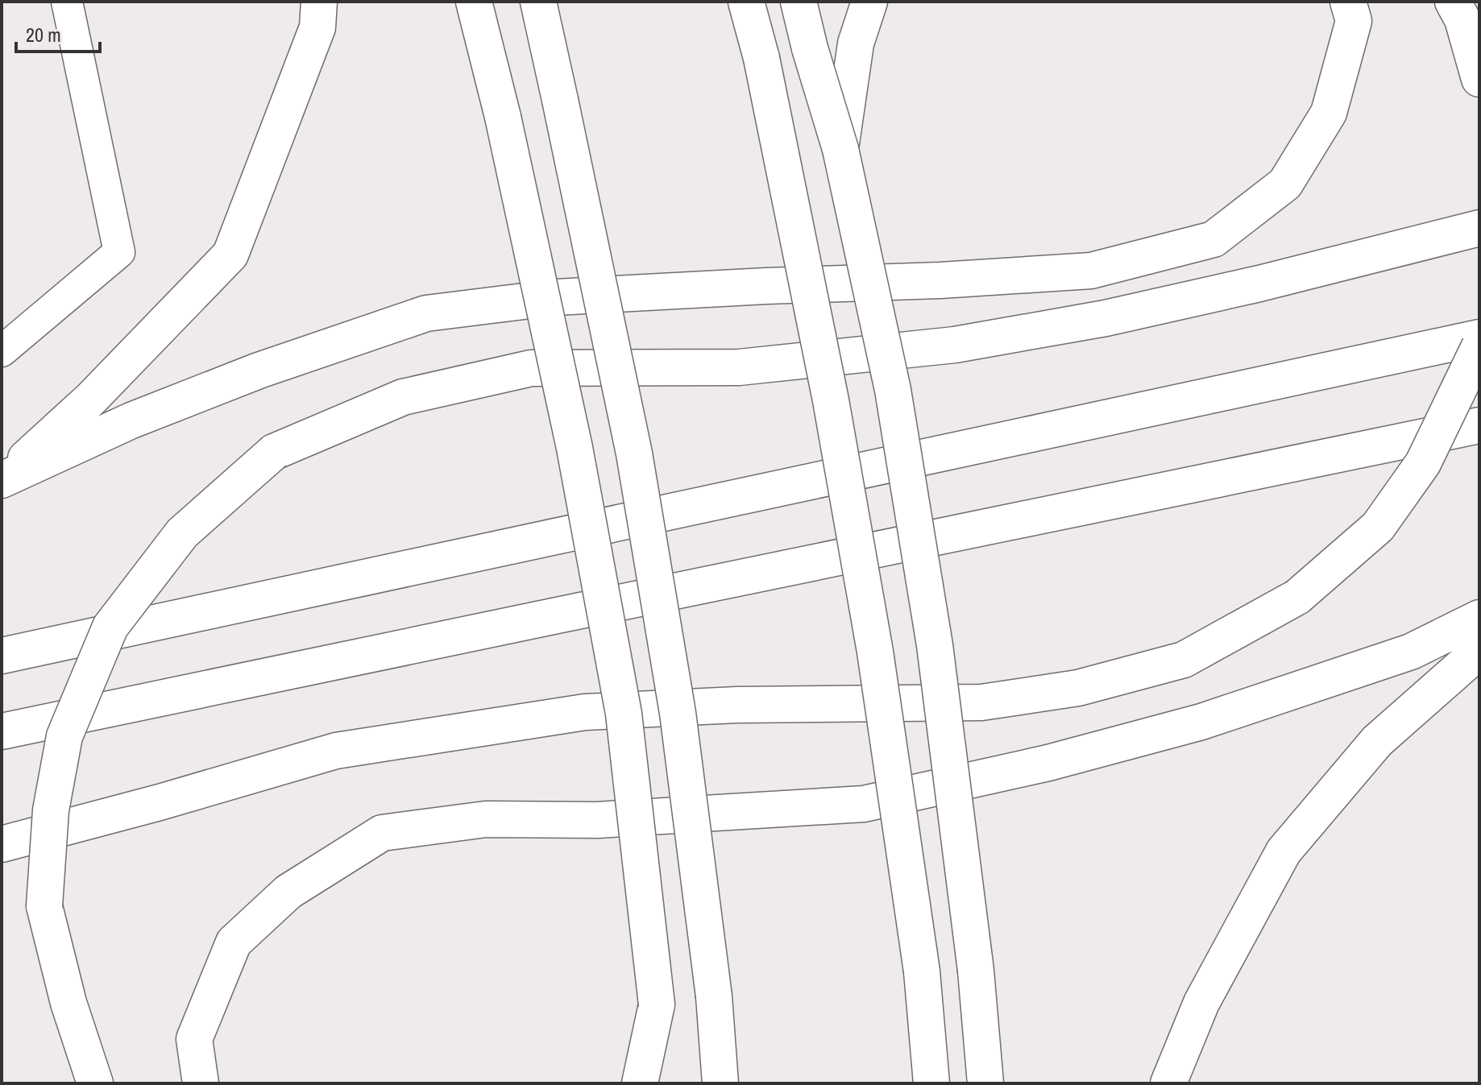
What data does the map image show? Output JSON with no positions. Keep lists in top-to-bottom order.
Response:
{
  "scale_bar": "20 m"
}
